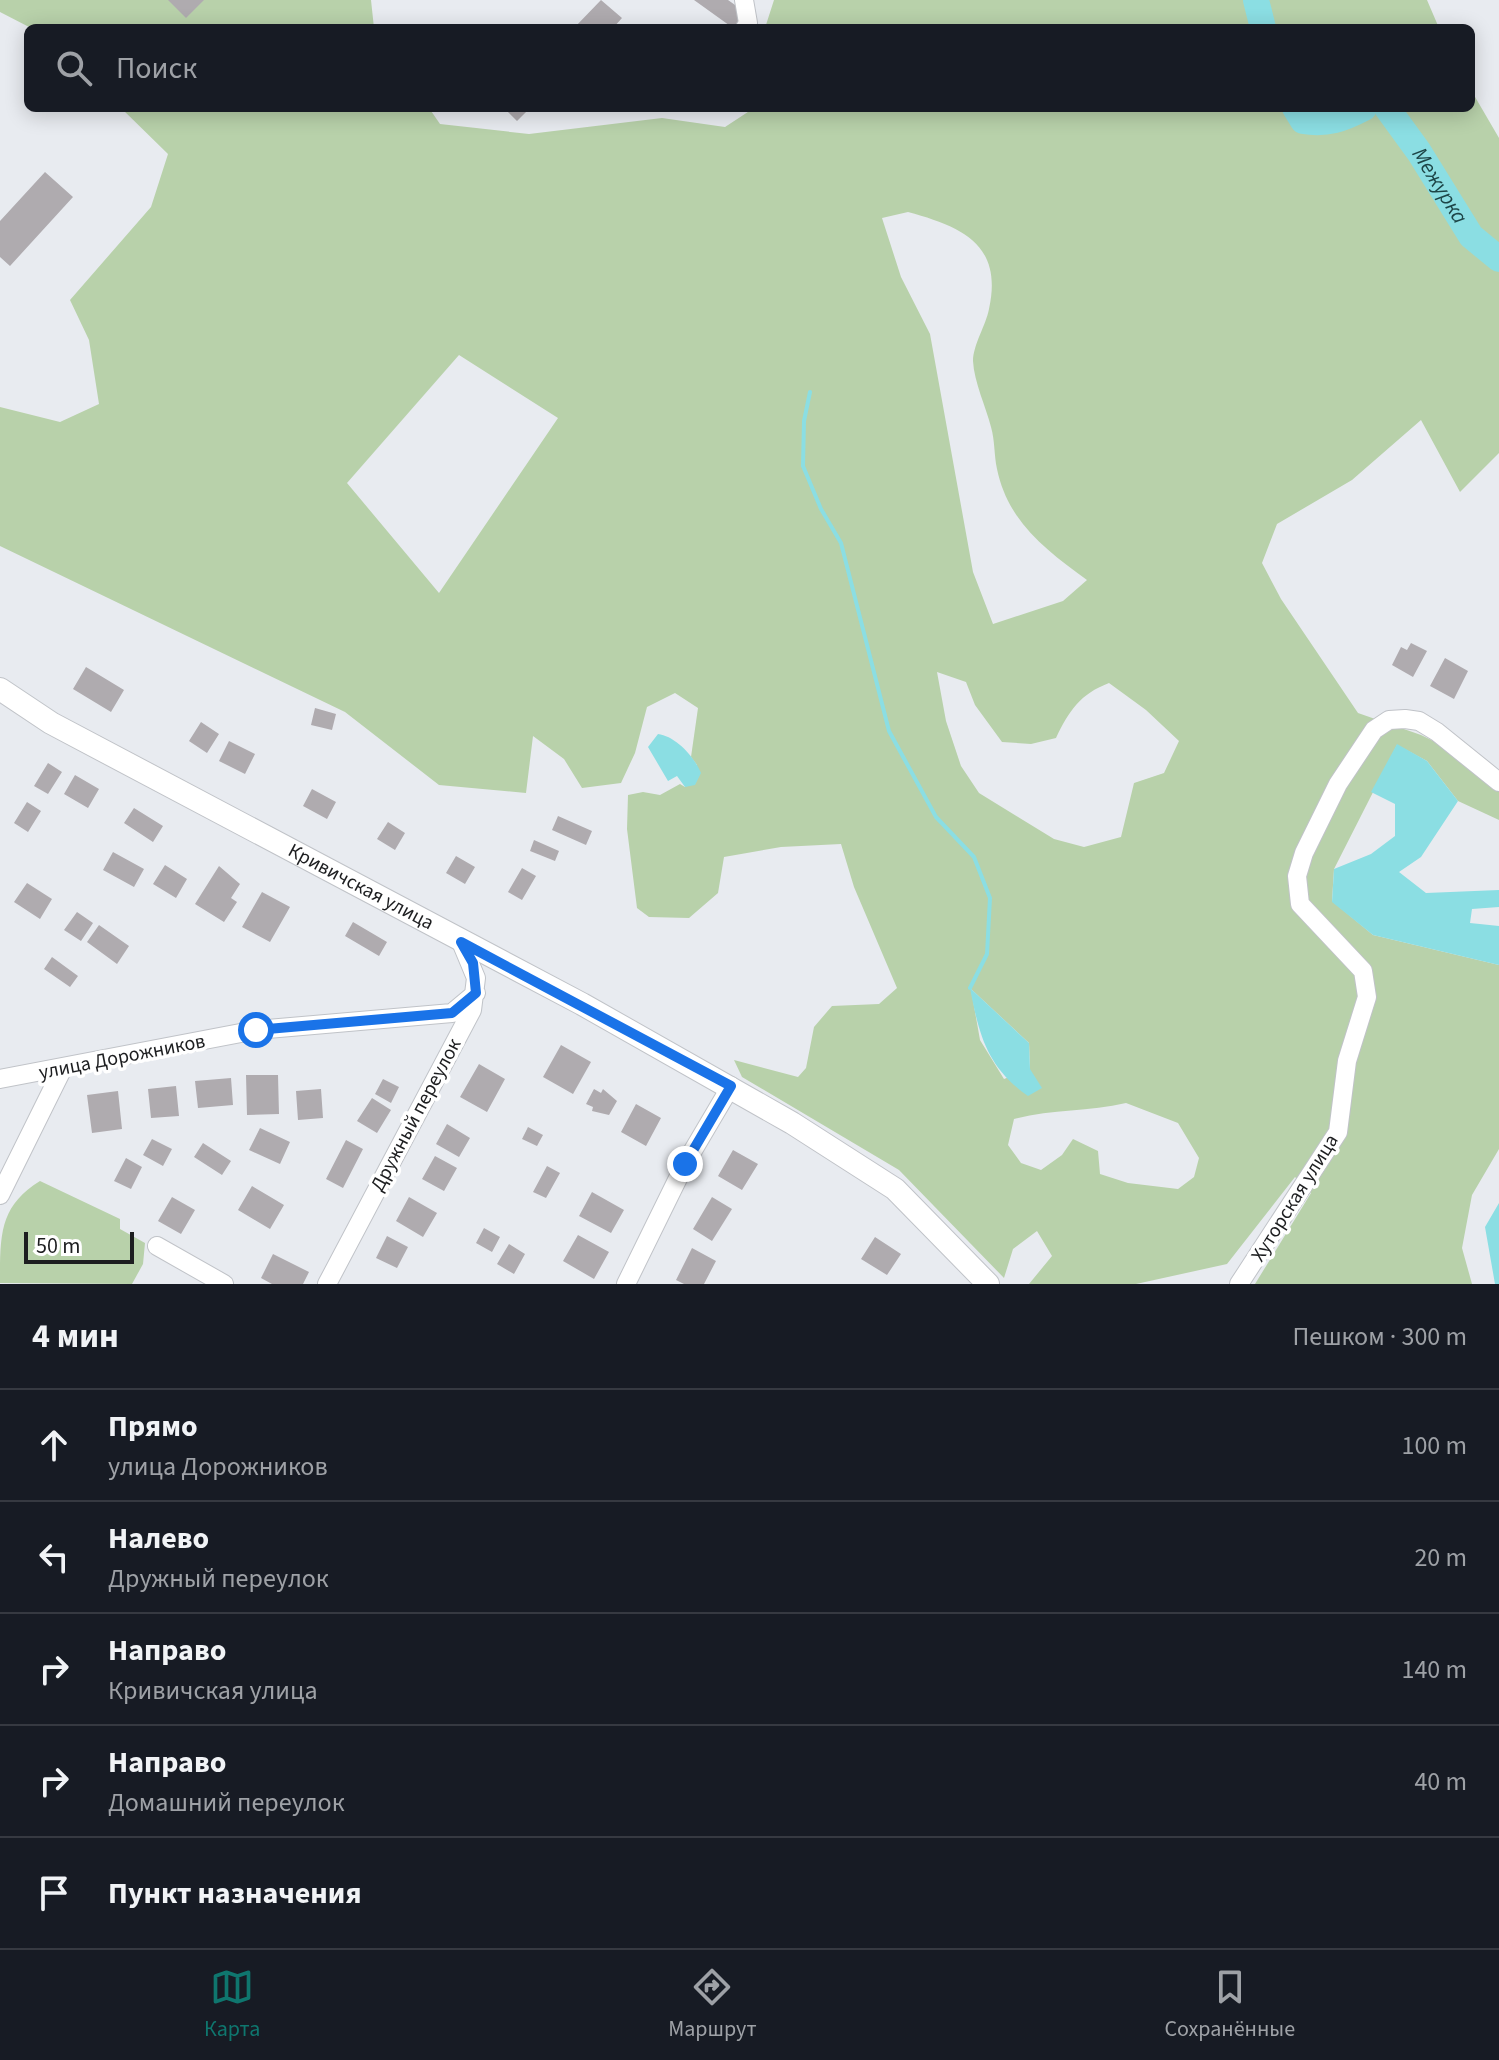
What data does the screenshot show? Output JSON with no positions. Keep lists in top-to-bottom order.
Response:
{
  "streets": {
    "street": [
      "Кривичская улица",
      "улица Дорожников",
      "Дружный переулок",
      "Хуторская улица"
    ]
  },
  "crossings": [
    ["улица Дорожников", "Дружный переулок"]
  ],
  "water": ["Межурка"],
  "scale_bar": "50 m",
  "page": {
    "search": "Поиск",
    "scale": "50 m",
    "heading": ["4 мин", "Пешком · 300 m"],
    "list": [
      ["Прямо", "улица Дорожников", "100 m"],
      ["Налево", "Дружный переулок", "20 m"],
      ["Направо", "Кривичская улица", "140 m"],
      ["Направо", "Домашний переулок", "40 m"],
      "Пункт назначения"
    ],
    "nav": ["Карта", "Маршрут", "Сохранённые"]
  }
}
